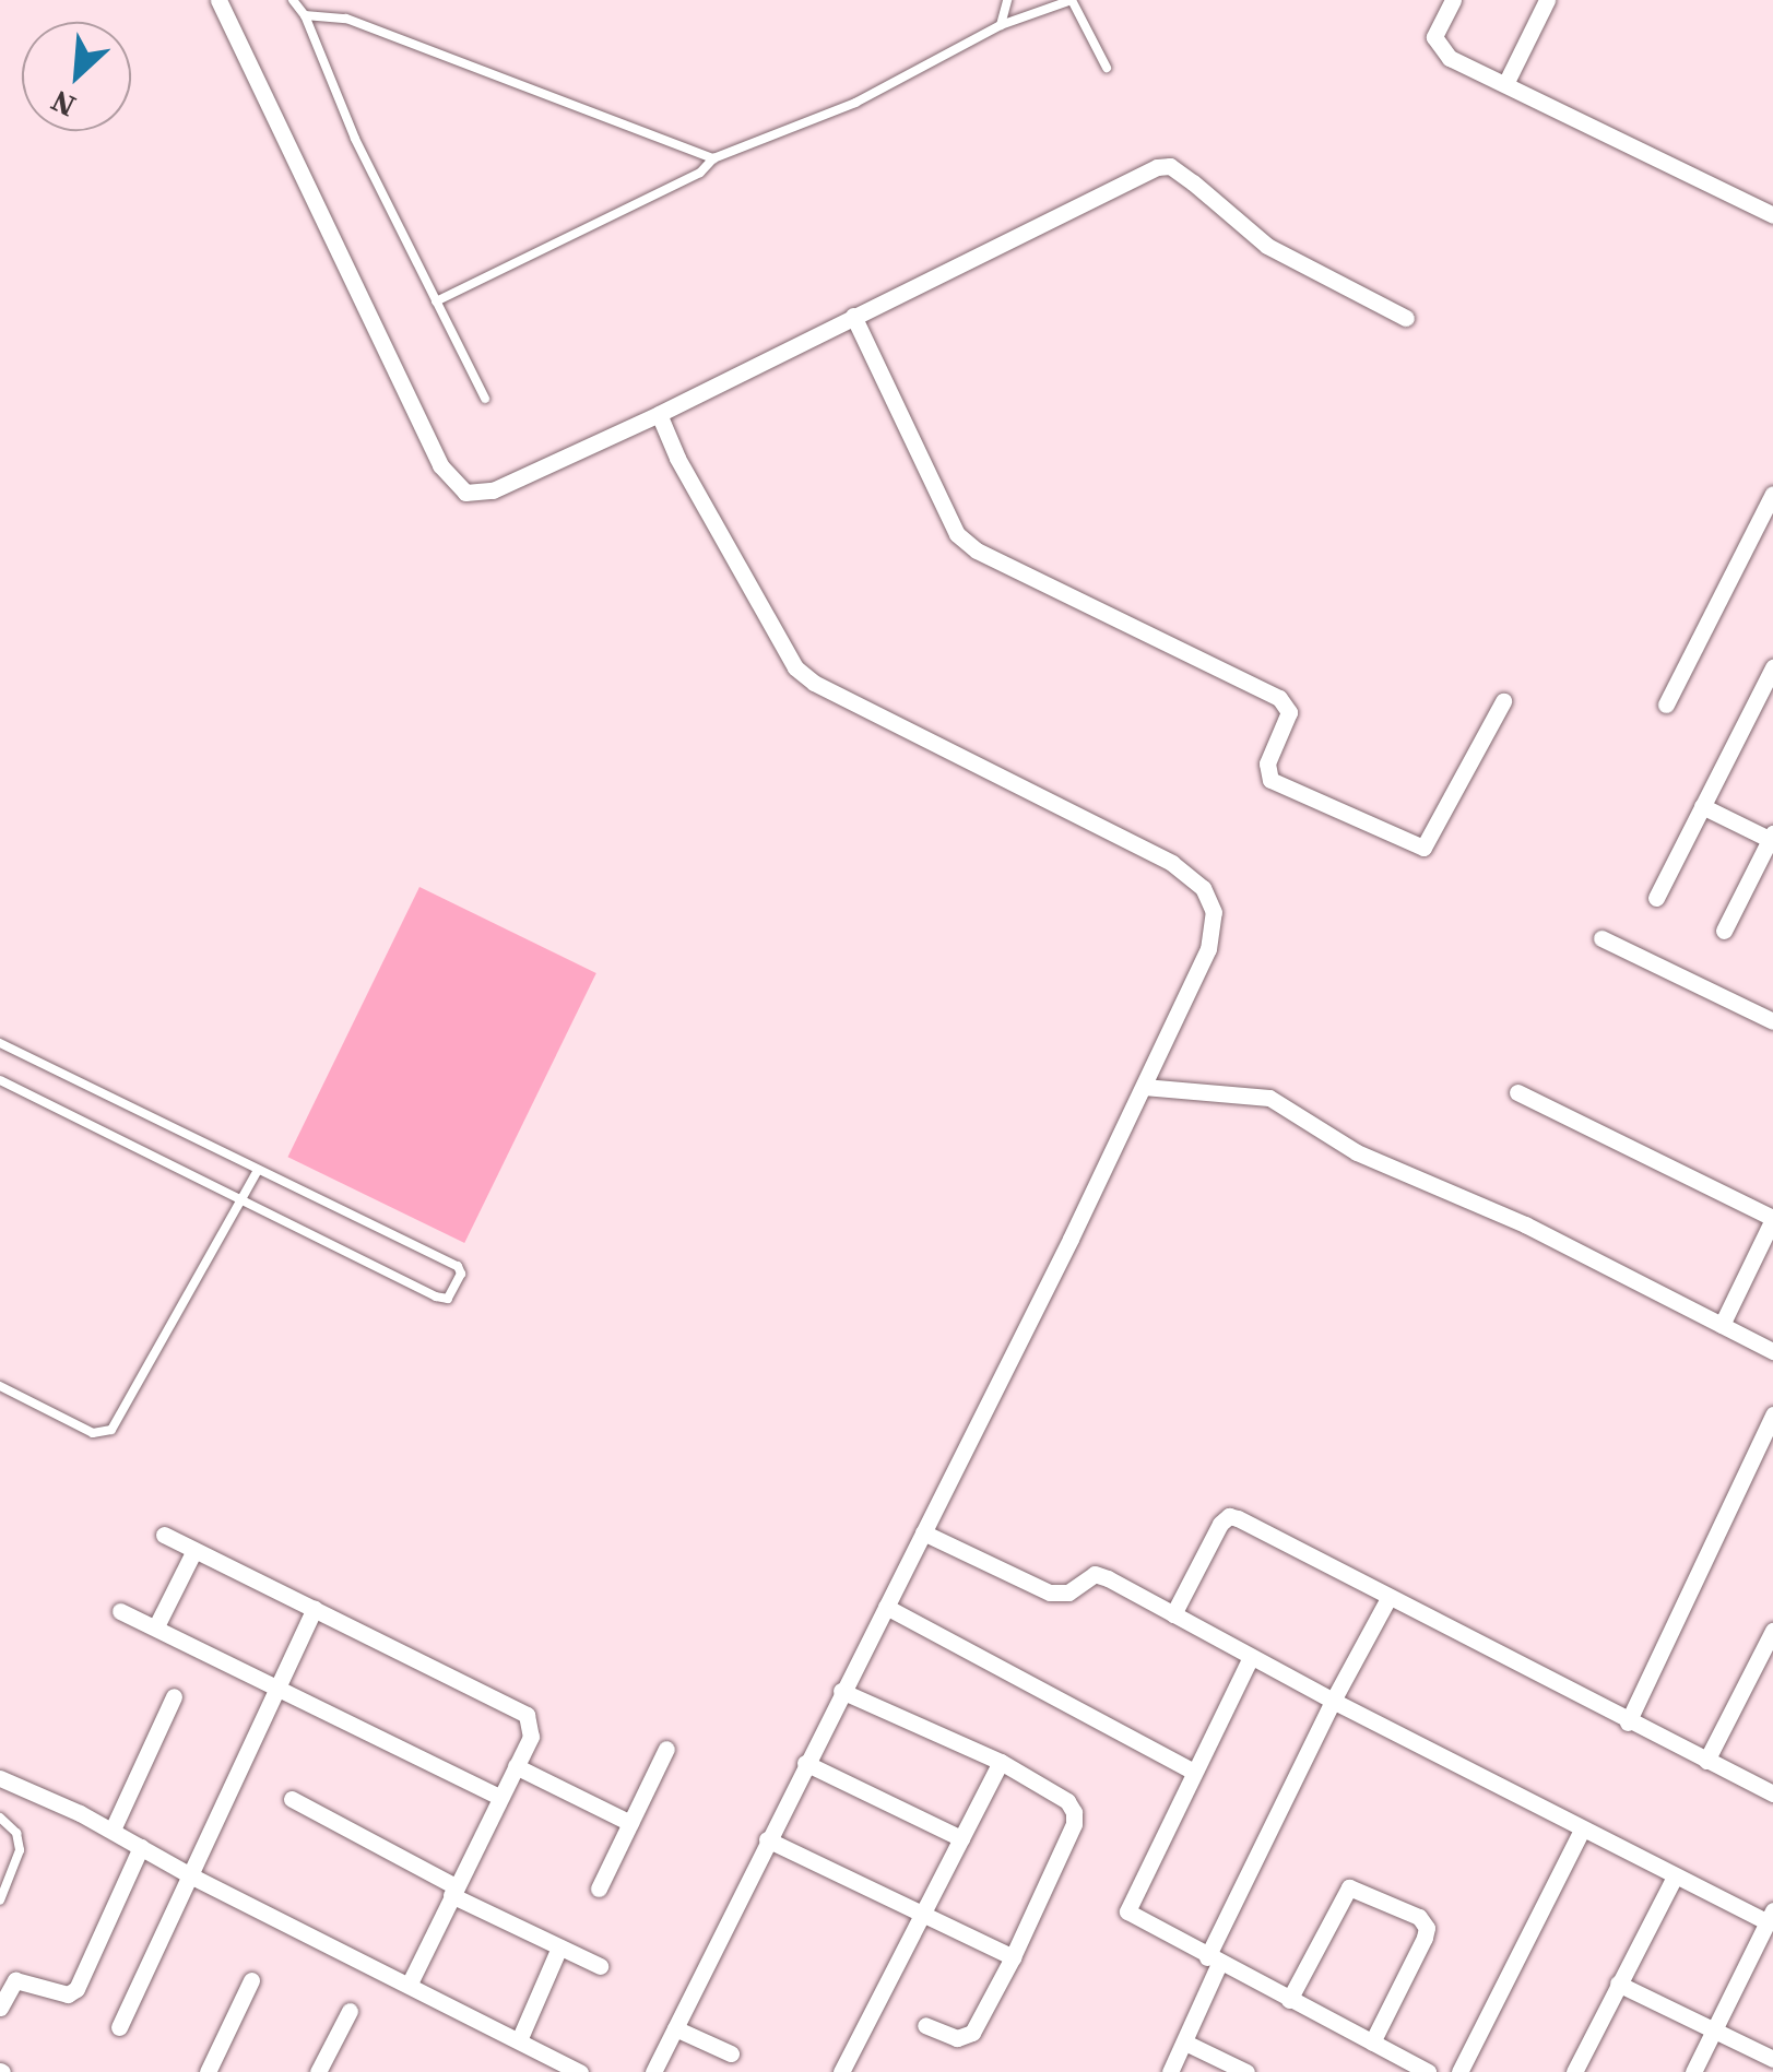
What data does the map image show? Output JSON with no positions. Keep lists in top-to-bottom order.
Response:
{
  "north": "bottom left"
}
